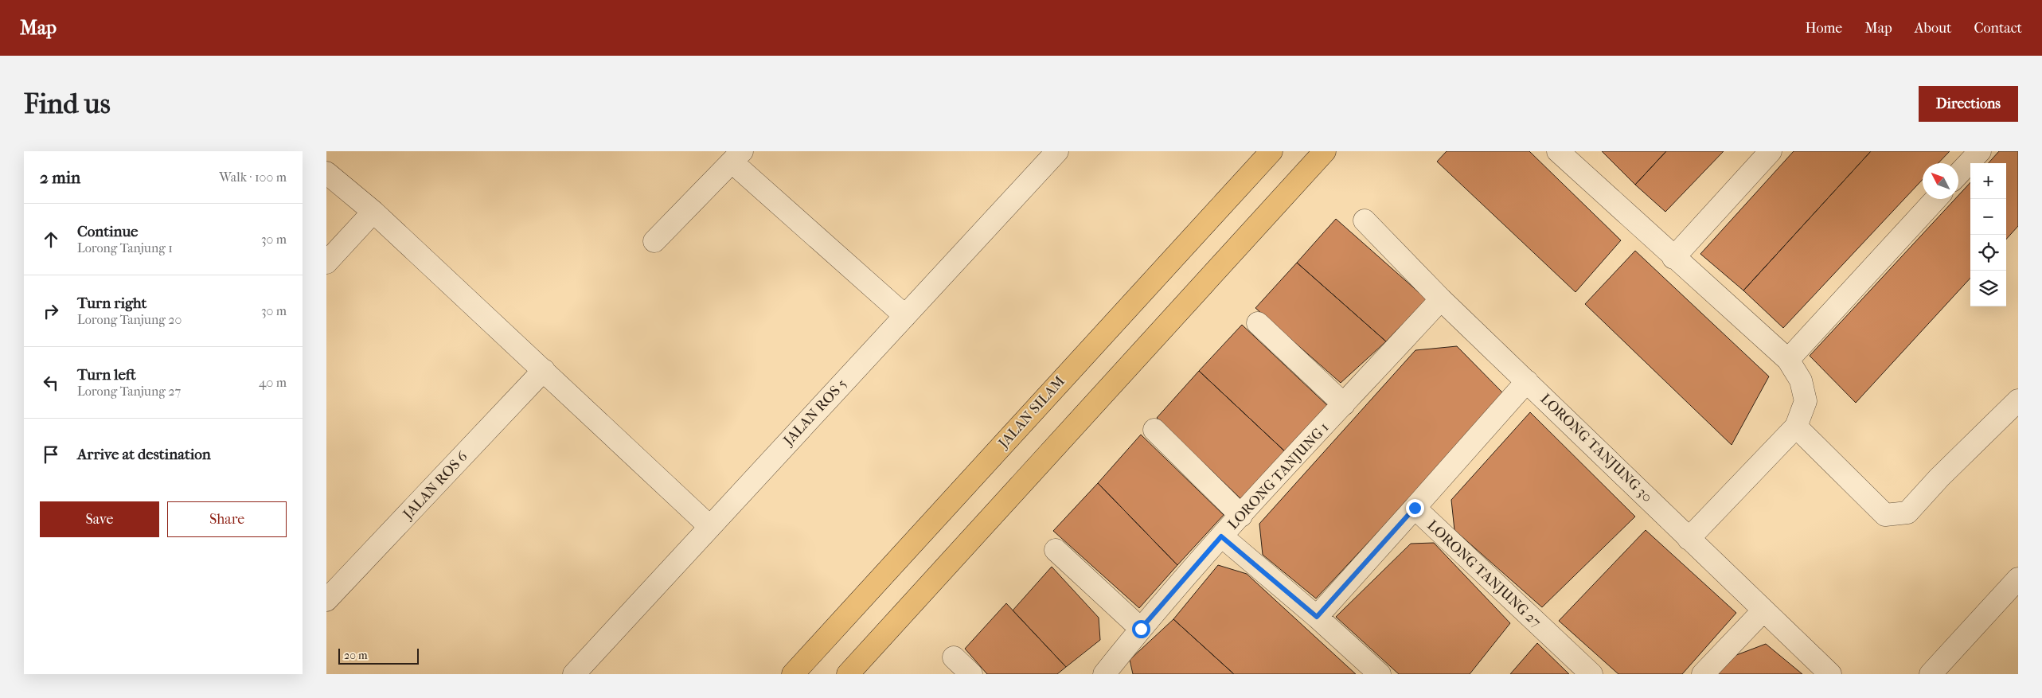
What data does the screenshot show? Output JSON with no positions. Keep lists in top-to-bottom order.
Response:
{
  "streets": {
    "highway": ["JALAN SILAM"],
    "street": [
      "JALAN ROS 5",
      "LORONG TANJUNG 30",
      "LORONG TANJUNG 1",
      "JALAN ROS 6",
      "LORONG TANJUNG 27"
    ]
  },
  "crossings": [
    ["LORONG TANJUNG 30", "LORONG TANJUNG 1"]
  ],
  "scale_bar": "20 m",
  "north": "top left",
  "page": {
    "header": "Map",
    "nav": [
      "Home",
      "Map",
      "About",
      "Contact"
    ],
    "buttons": [
      "Directions",
      ["Save", "Share"]
    ],
    "title": "Find us",
    "heading": ["2 min", "Walk · 100 m"],
    "map_buttons": ["+", "−"],
    "list": [
      ["Continue", "Lorong Tanjung 1", "30 m"],
      ["Turn right", "Lorong Tanjung 20", "30 m"],
      ["Turn left", "Lorong Tanjung 27", "40 m"],
      "Arrive at destination"
    ],
    "scale": "20 m"
  }
}
